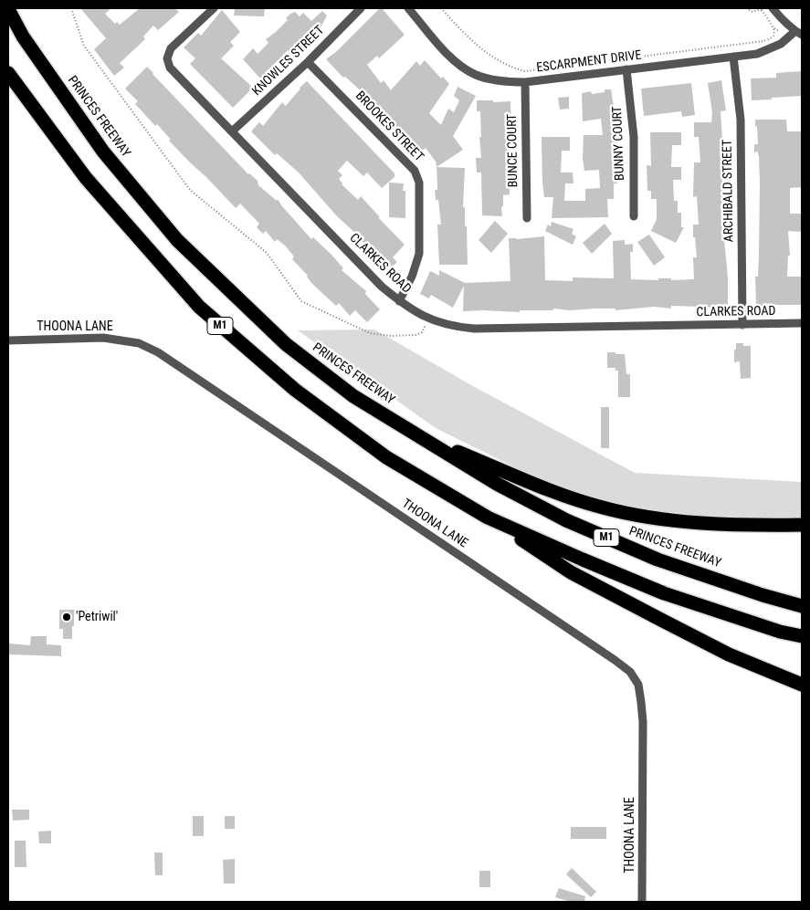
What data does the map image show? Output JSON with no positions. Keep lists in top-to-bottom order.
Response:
{
  "streets": {
    "highway": ["PRINCES FREEWAY", "M1"],
    "street": [
      "KNOWLES STREET",
      "ESCARPMENT DRIVE",
      "BROOKES STREET",
      "BUNNY COURT",
      "BUNCE COURT",
      "ARCHIBALD STREET",
      "CLARKES ROAD",
      "THOONA LANE"
    ]
  },
  "crossings": [
    ["KNOWLES STREET", "BROOKES STREET"],
    ["KNOWLES STREET", "CLARKES ROAD"],
    ["ESCARPMENT DRIVE", "BUNNY COURT"],
    ["ESCARPMENT DRIVE", "BUNCE COURT"],
    ["ESCARPMENT DRIVE", "ARCHIBALD STREET"],
    ["BROOKES STREET", "CLARKES ROAD"],
    ["ARCHIBALD STREET", "CLARKES ROAD"]
  ],
  "places": ["'Petriwil'"]
}
